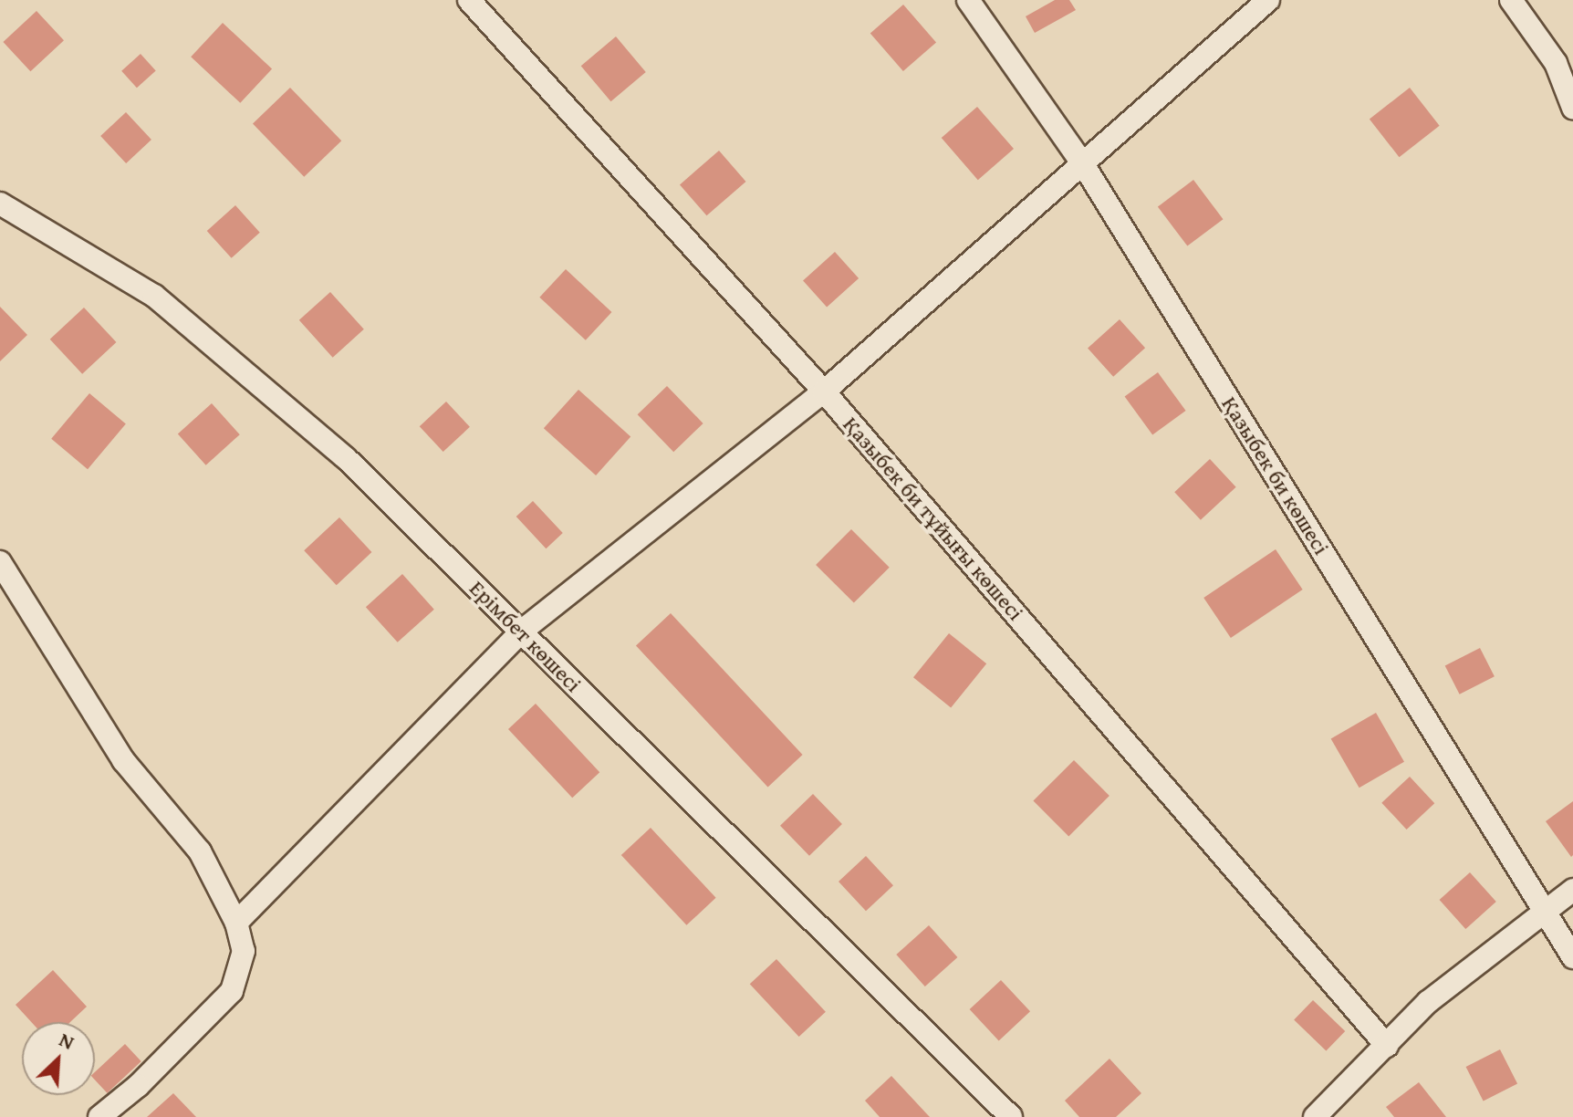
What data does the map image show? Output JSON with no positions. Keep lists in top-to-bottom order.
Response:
{
  "streets": {
    "street": ["Қазыбек би көшесі", "Қазыбек би тұйығы көшесі", "Ерімбет көшесі"]
  },
  "north": "top right"
}
